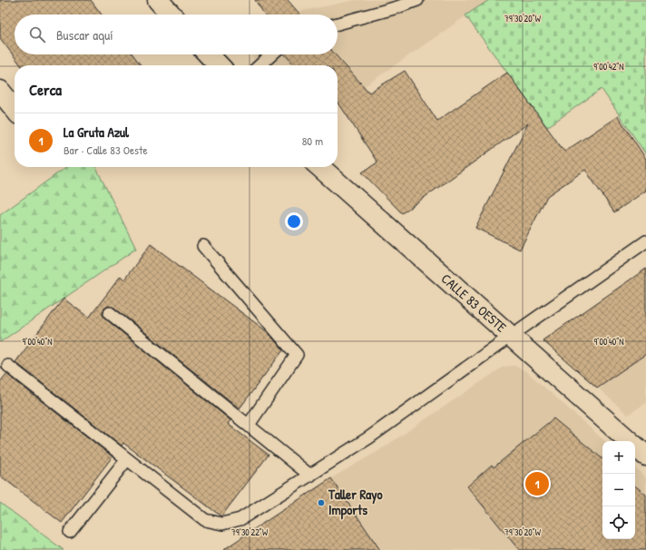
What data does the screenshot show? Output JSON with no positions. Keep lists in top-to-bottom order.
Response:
{
  "streets": {
    "street": ["CALLE 83 OESTE"]
  },
  "places": ["Taller Rayo Imports"],
  "page": {
    "search": "Buscar aquí",
    "heading": "Cerca",
    "list": [
      {
        "mark": "1",
        "name": "La Gruta Azul",
        "note": "Bar · Calle 83 Oeste",
        "value": "80 m"
      }
    ],
    "map_buttons": ["+", "−"],
    "pins": "1"
  },
  "coordinates": [
    "79°30'20\"W",
    "9°00'42\"N",
    "9°00'40\"N",
    "79°30'22\"W"
  ]
}
